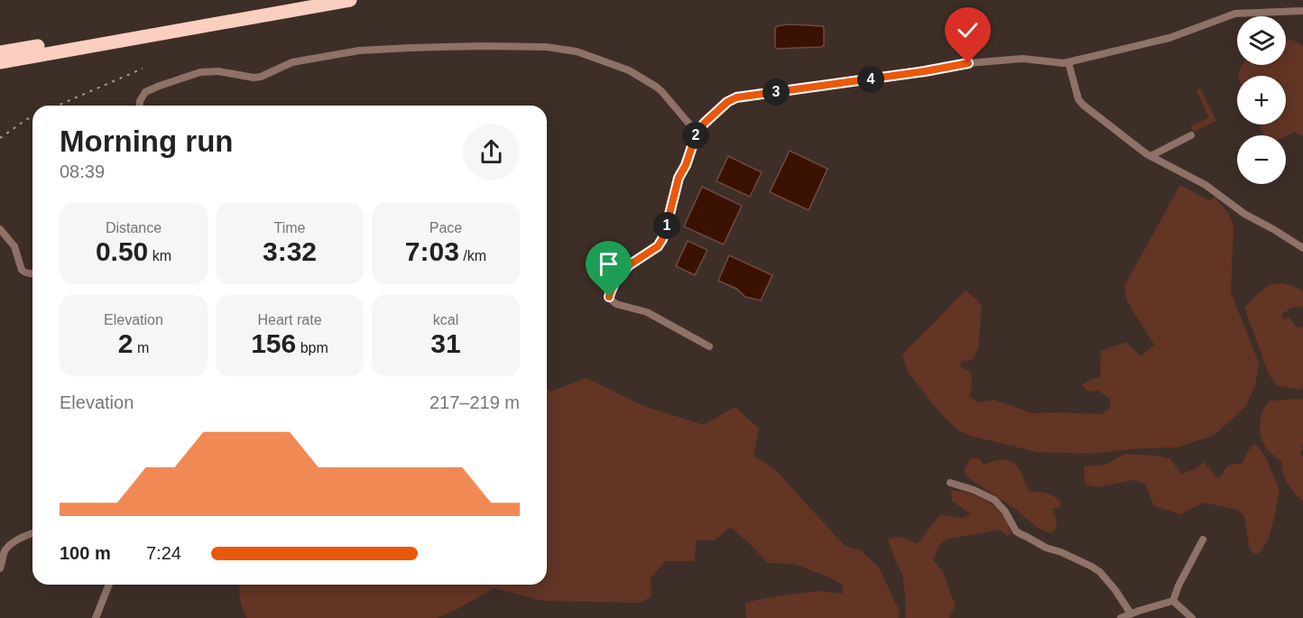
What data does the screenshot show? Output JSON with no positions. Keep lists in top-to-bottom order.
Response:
{
  "page": {
    "map_buttons": ["+", "−"],
    "pins": [
      "4",
      "3",
      "2",
      "1"
    ],
    "heading": ["Morning run", "08:39"],
    "stats": [
      ["Distance", "0.50 km"],
      ["Time", "3:32"],
      ["Pace", "7:03 /km"],
      ["Elevation", "2 m"],
      ["Heart rate", "156 bpm"],
      ["kcal", "31"]
    ],
    "chart": ["Elevation", "217–219 m"],
    "list": [
      {
        "name": "100 m",
        "note": "7:24"
      }
    ]
  }
}
